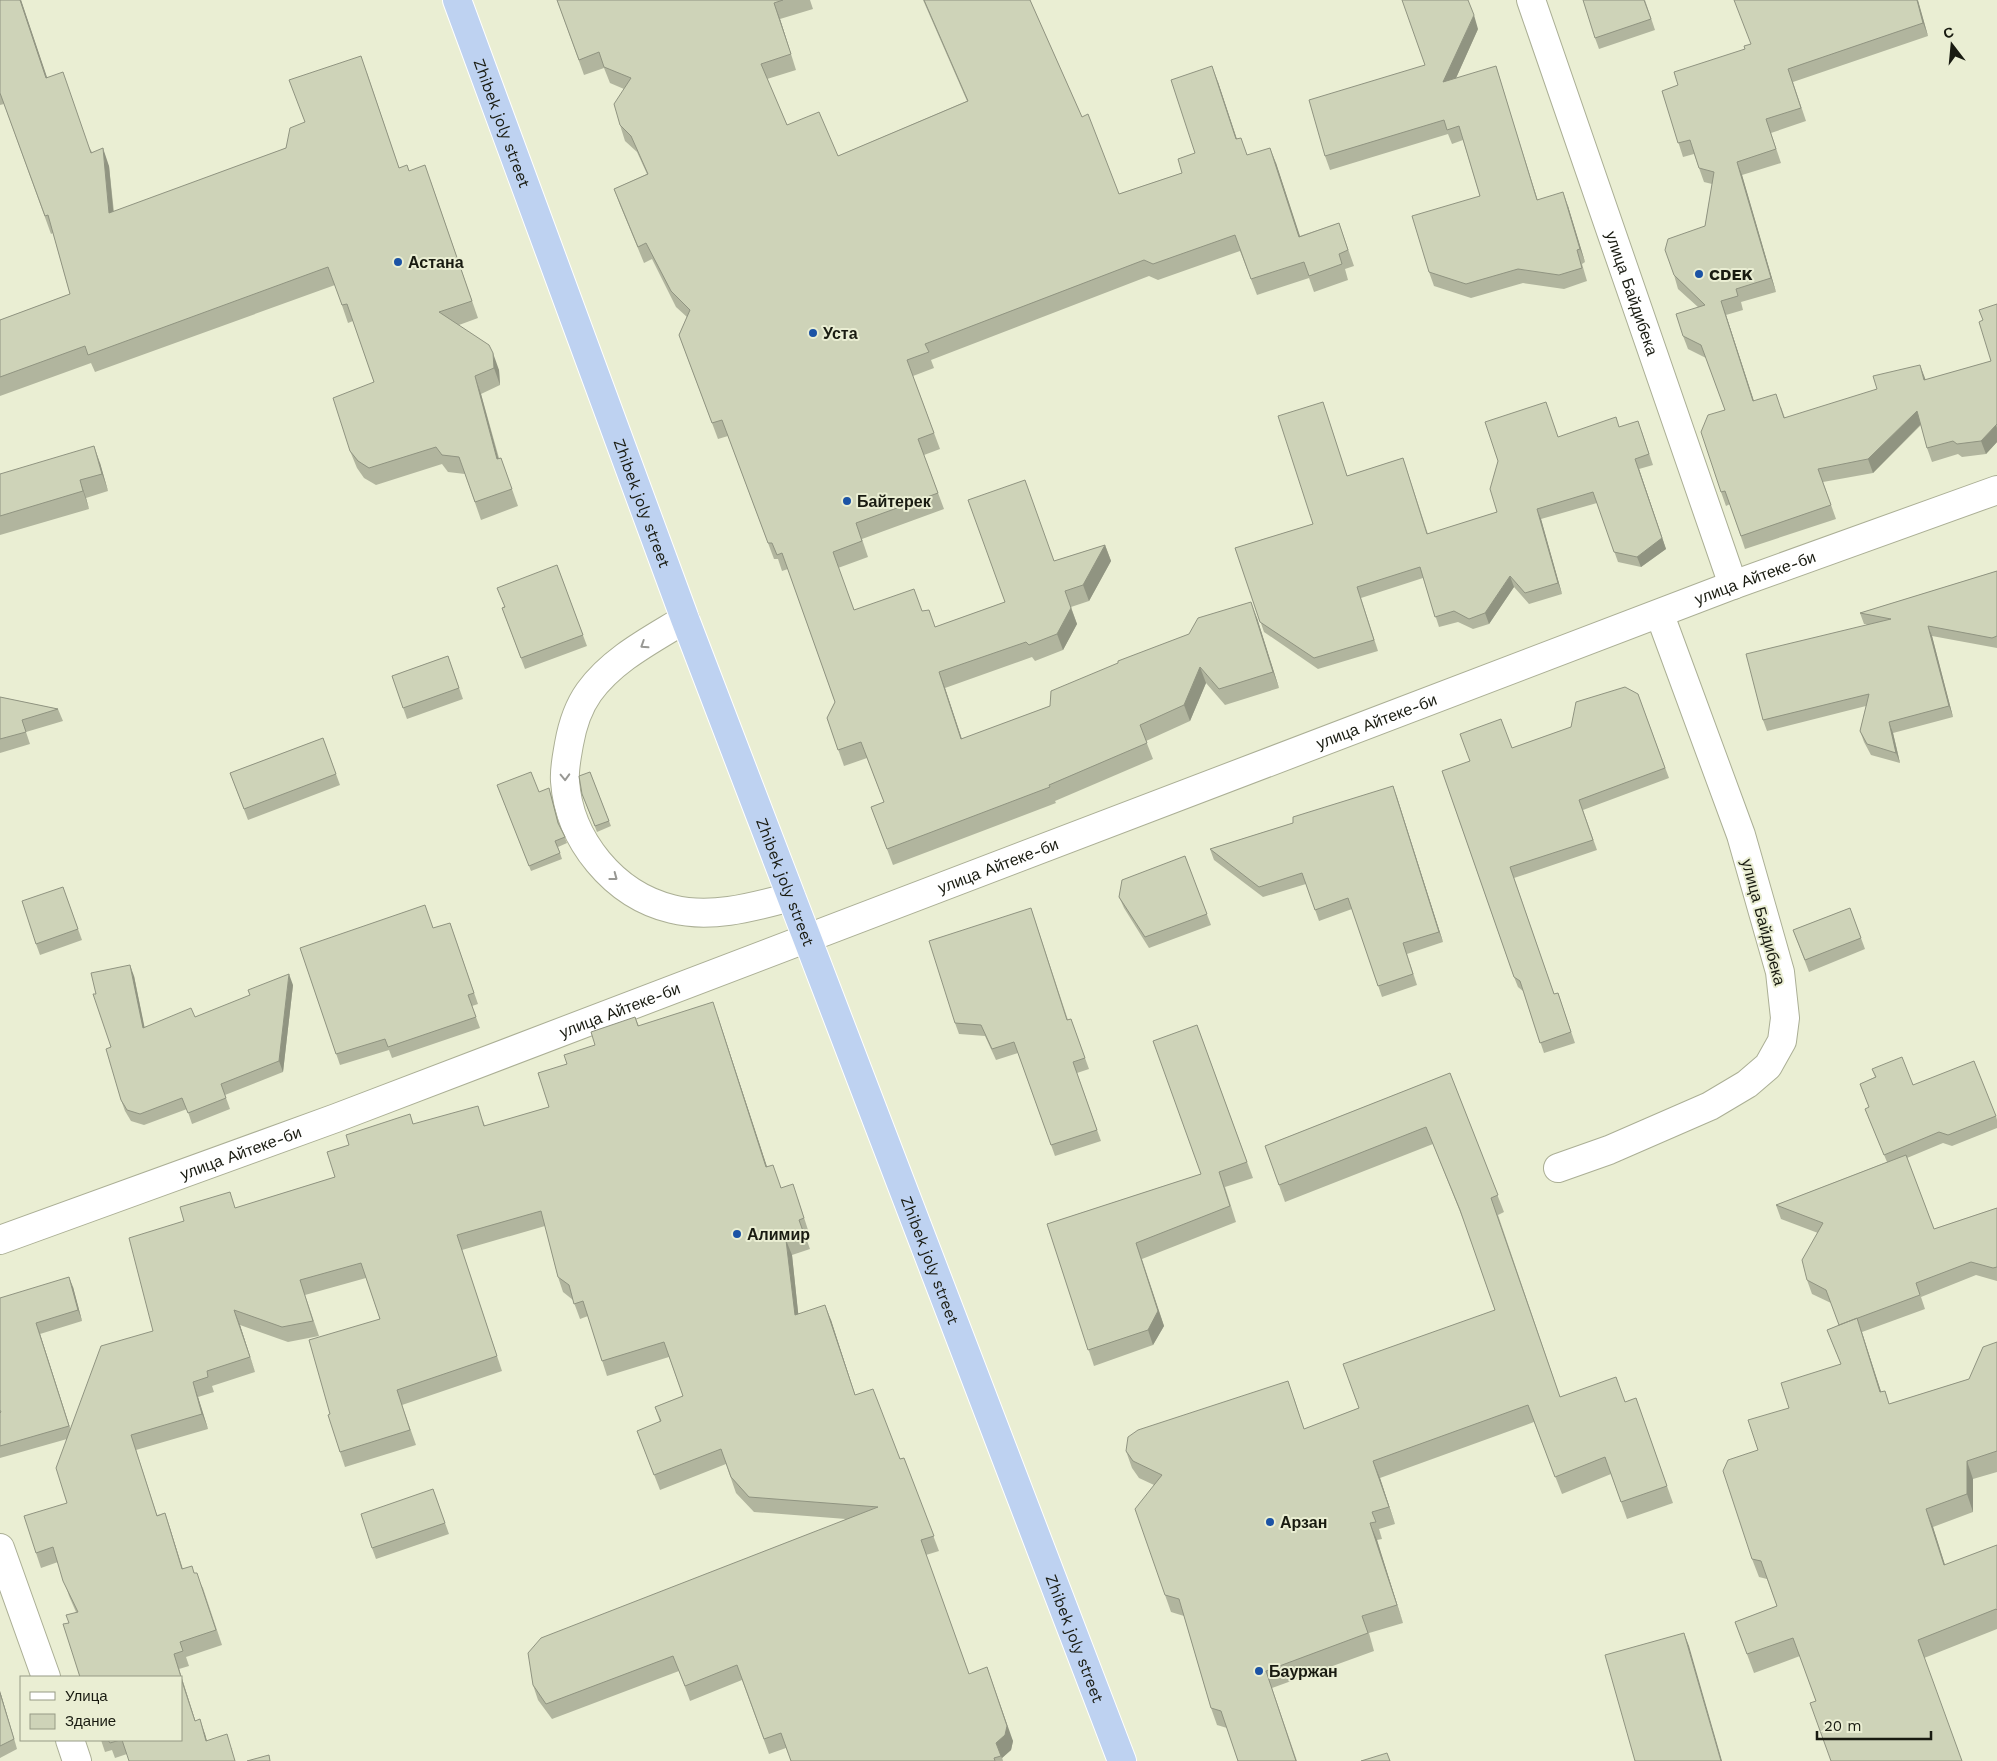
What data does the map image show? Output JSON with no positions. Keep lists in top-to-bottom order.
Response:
{
  "streets": {
    "highway": ["Zhibek joly street"],
    "street": ["улица Байдибека", "улица Айтеке-би"]
  },
  "crossings": [
    ["Zhibek joly street", "улица Айтеке-би"],
    ["улица Байдибека", "улица Айтеке-би"]
  ],
  "places": [
    "Астана",
    "CDEK",
    "Уста",
    "Байтерек",
    "Алимир",
    "Арзан",
    "Бауржан"
  ],
  "legend": ["Улица", "Здание"],
  "scale_bar": "20 m",
  "north": "top"
}
